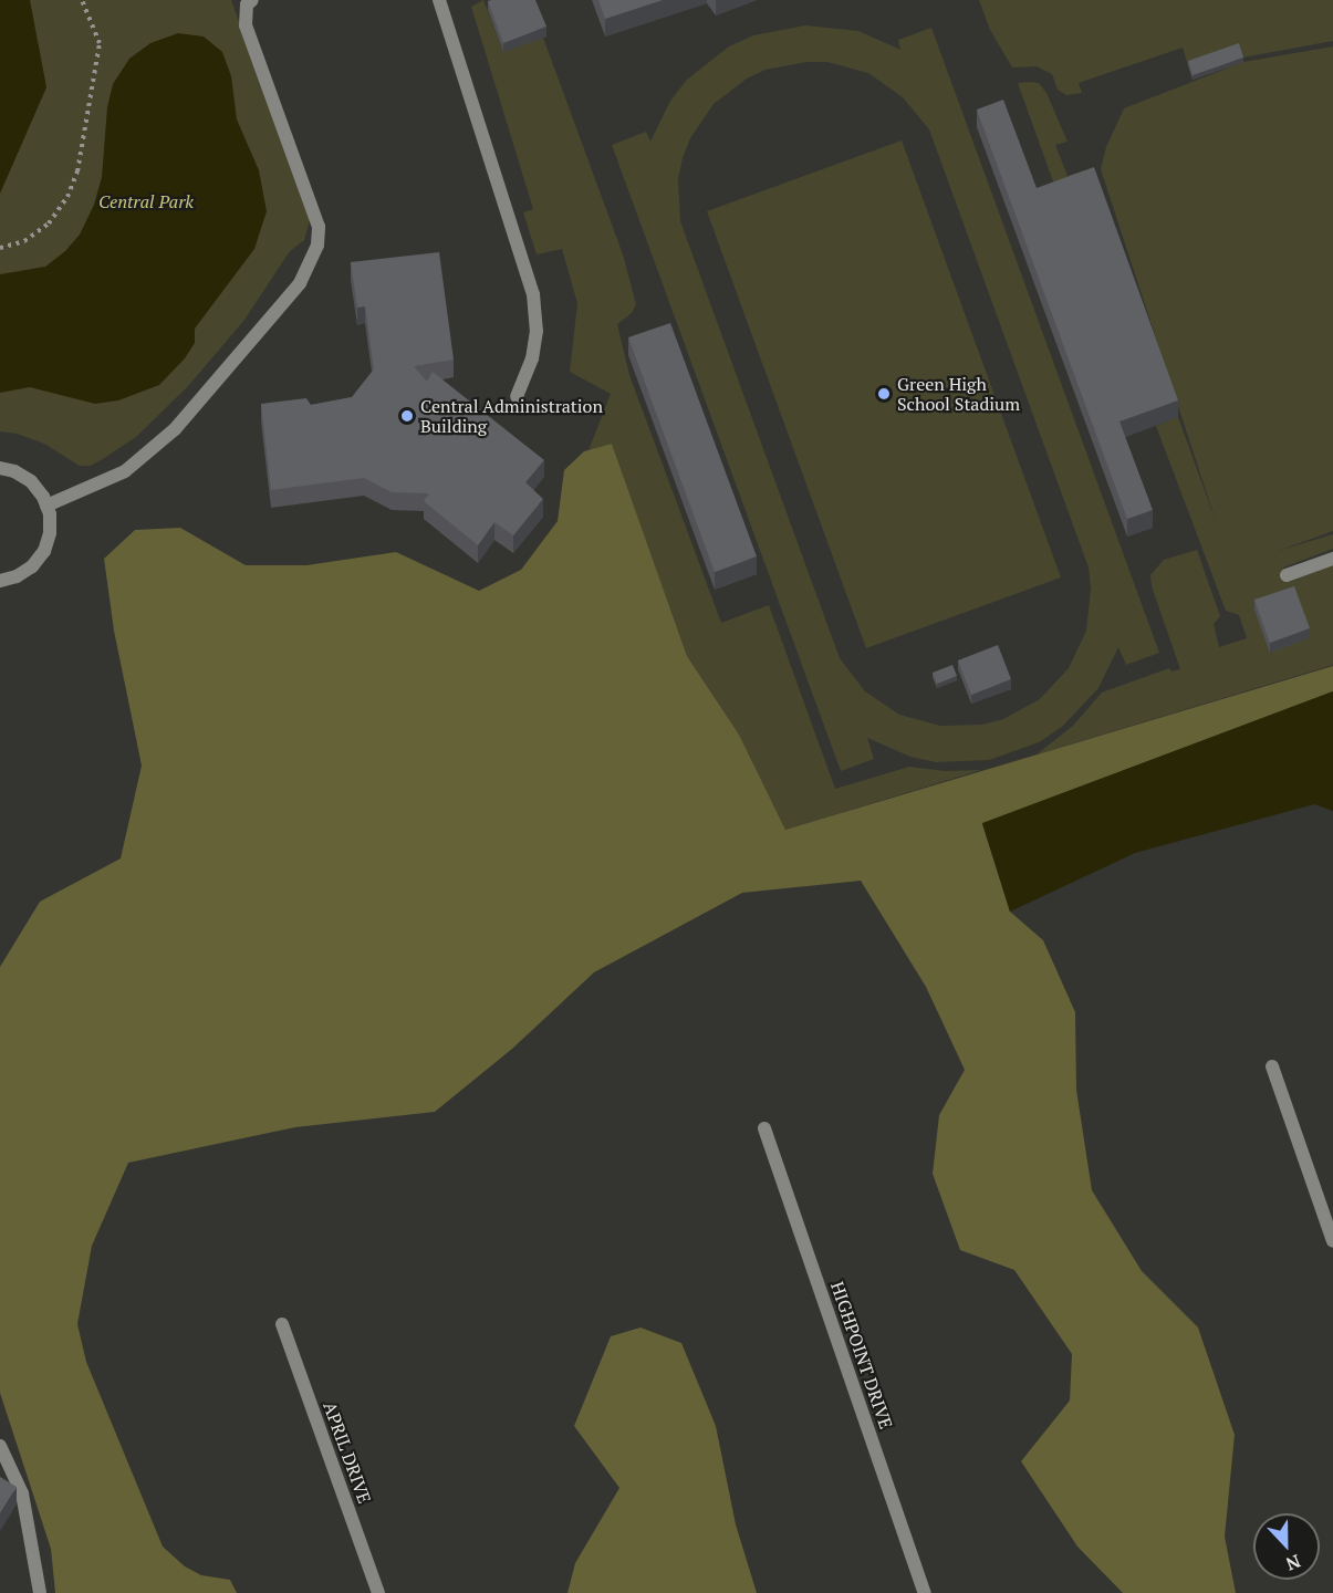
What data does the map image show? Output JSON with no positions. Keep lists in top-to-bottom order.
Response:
{
  "streets": {
    "street": ["HIGHPOINT DRIVE", "APRIL DRIVE"]
  },
  "parks": ["Central Park"],
  "places": ["Green High School Stadium", "Central Administration Building"],
  "north": "bottom"
}
